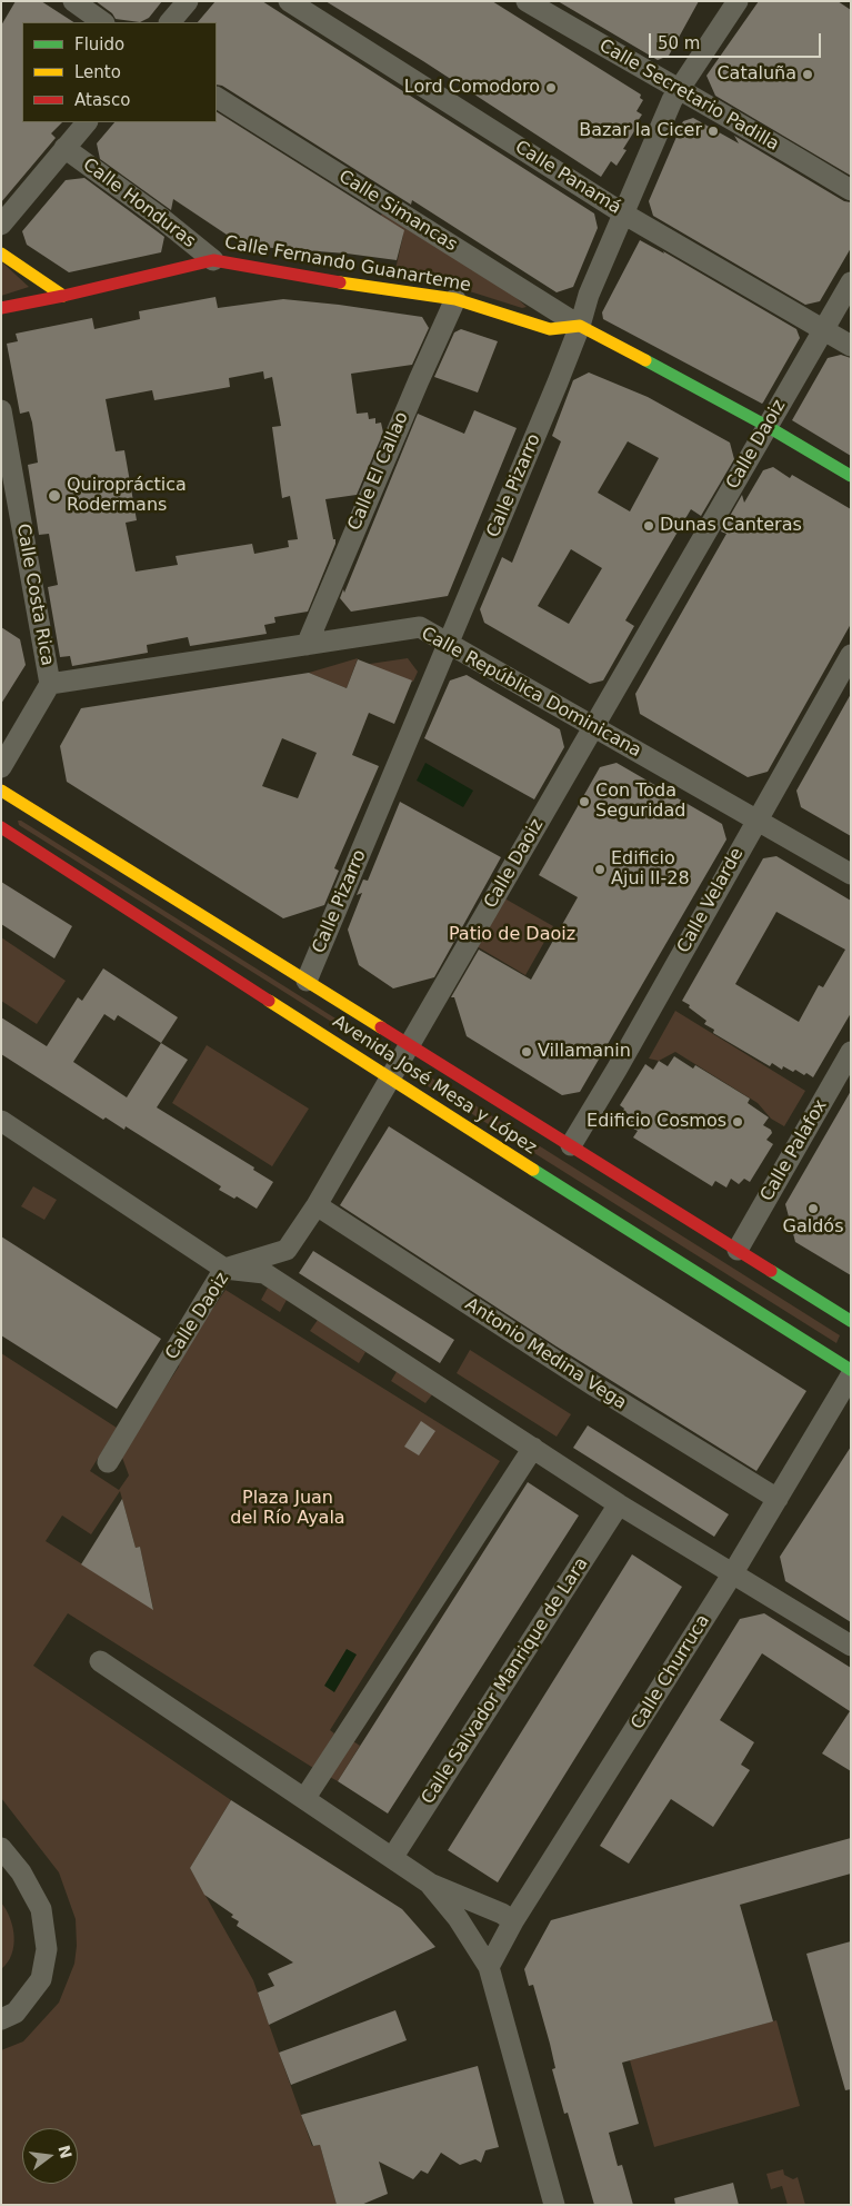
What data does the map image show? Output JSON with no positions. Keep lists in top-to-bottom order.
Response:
{
  "streets": {
    "street": [
      "Calle Secretario Padilla",
      "Calle Panamá",
      "Calle Honduras",
      "Calle Simancas",
      "Calle Fernando Guanarteme",
      "Calle Daoiz",
      "Calle El Callao",
      "Calle Pizarro",
      "Calle Costa Rica",
      "Calle República Dominicana",
      "Calle Velarde",
      "Avenida José Mesa y López",
      "Calle Palafox",
      "Antonio Medina Vega",
      "Calle Churruca",
      "Calle Salvador Manrique de Lara"
    ]
  },
  "crossings": [
    ["Calle Secretario Padilla", "Calle Pizarro"],
    ["Calle Panamá", "Calle Daoiz"],
    ["Calle Panamá", "Calle Pizarro"],
    ["Calle Honduras", "Calle Fernando Guanarteme"],
    ["Calle Simancas", "Calle Fernando Guanarteme"],
    ["Calle Simancas", "Calle Pizarro"],
    ["Calle Fernando Guanarteme", "Calle El Callao"],
    ["Calle Fernando Guanarteme", "Calle Pizarro"],
    ["Calle Daoiz", "Calle República Dominicana"],
    ["Calle Daoiz", "Avenida José Mesa y López"],
    ["Calle Daoiz", "Antonio Medina Vega"],
    ["Calle El Callao", "Calle República Dominicana"],
    ["Calle Pizarro", "Calle República Dominicana"],
    ["Calle Pizarro", "Avenida José Mesa y López"],
    ["Calle Costa Rica", "Calle República Dominicana"],
    ["Calle República Dominicana", "Calle Velarde"],
    ["Calle Velarde", "Avenida José Mesa y López"],
    ["Avenida José Mesa y López", "Calle Palafox"],
    ["Antonio Medina Vega", "Calle Churruca"]
  ],
  "parks": ["Patio de Daoiz", "Plaza Juan del Río Ayala"],
  "places": [
    "Cataluña",
    "Lord Comodoro",
    "Bazar la Cicer",
    "Quiropráctica Rodermans",
    "Dunas Canteras",
    "Con Toda Seguridad",
    "Edificio Ajui II-28",
    "Villamanin",
    "Edificio Cosmos",
    "Galdós"
  ],
  "legend": ["Fluido", "Lento", "Atasco"],
  "scale_bar": "50 m",
  "north": "right"
}
